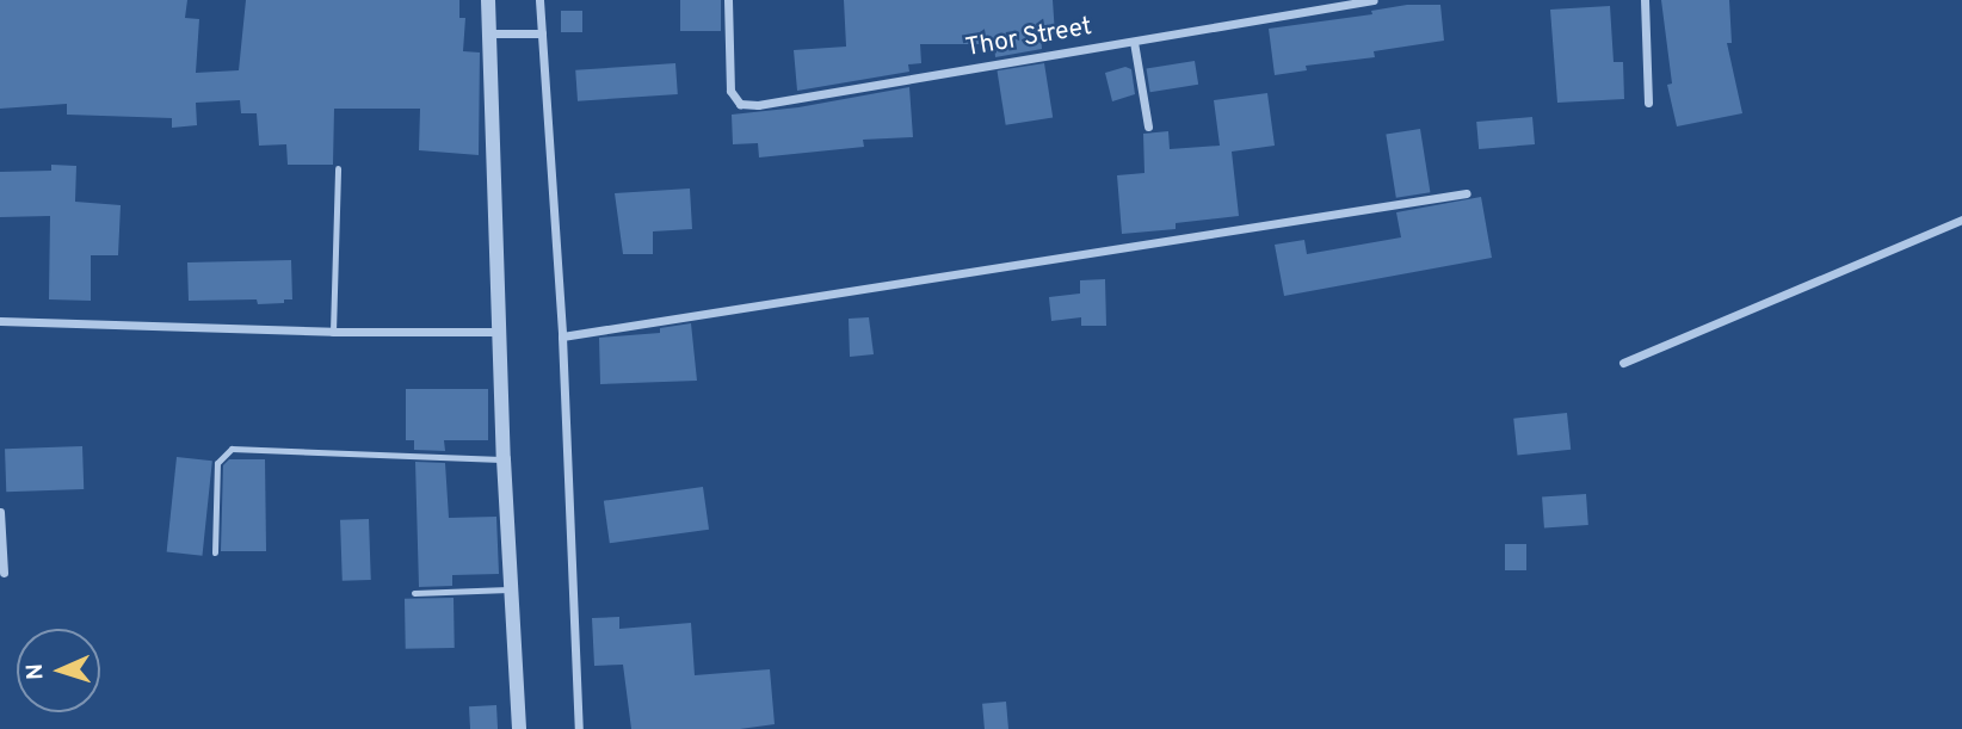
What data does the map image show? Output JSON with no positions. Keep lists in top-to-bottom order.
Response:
{
  "streets": {
    "street": ["Thor Street"]
  },
  "north": "left"
}
